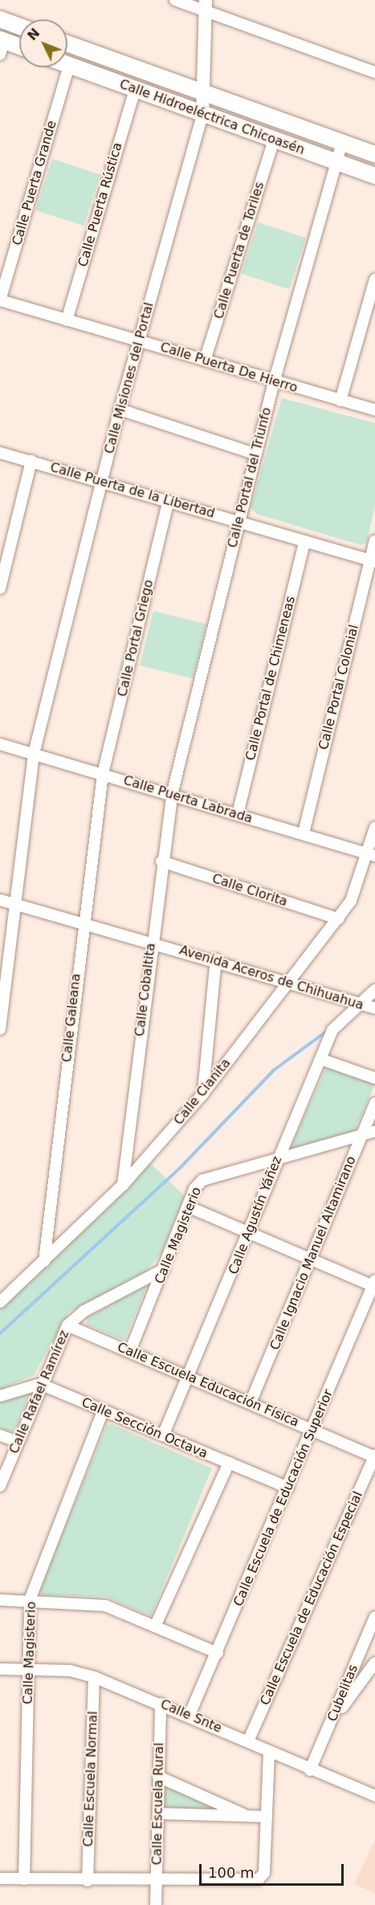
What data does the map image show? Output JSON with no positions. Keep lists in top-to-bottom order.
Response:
{
  "streets": {
    "main road": ["Calle Hidroeléctrica Chicoasén"],
    "street": [
      "Calle Puerta Grande",
      "Calle Puerta Rústica",
      "Calle Puerta de Toriles",
      "Calle Puerta De Hierro",
      "Calle Misiones del Portal",
      "Calle Portal del Triunfo",
      "Calle Puerta de la Libertad",
      "Calle Portal Griego",
      "Calle Portal de Chimeneas",
      "Calle Portal Colonial",
      "Calle Puerta Labrada",
      "Calle Clorita",
      "Avenida Aceros de Chihuahua",
      "Calle Cobaltita",
      "Calle Galeana",
      "Calle Cianita",
      "Calle Agustín Yáñez",
      "Calle Magisterio",
      "Calle Ignacio Manuel Altamirano",
      "Calle Escuela Educación Física",
      "Calle Rafael Ramírez",
      "Calle Sección Octava",
      "Calle Escuela de Educación Superior",
      "Calle Escuela de Educación Especial",
      "Cubelitas",
      "Calle Snte",
      "Calle Escuela Normal",
      "Calle Escuela Rural"
    ]
  },
  "crossings": [
    ["Calle Hidroeléctrica Chicoasén", "Calle Puerta Grande"],
    ["Calle Hidroeléctrica Chicoasén", "Calle Puerta Rústica"],
    ["Calle Hidroeléctrica Chicoasén", "Calle Puerta de Toriles"],
    ["Calle Hidroeléctrica Chicoasén", "Calle Misiones del Portal"],
    ["Calle Hidroeléctrica Chicoasén", "Calle Portal del Triunfo"],
    ["Calle Puerta Grande", "Calle Puerta De Hierro"],
    ["Calle Puerta Rústica", "Calle Puerta De Hierro"],
    ["Calle Puerta de Toriles", "Calle Puerta De Hierro"],
    ["Calle Puerta De Hierro", "Calle Misiones del Portal"],
    ["Calle Puerta De Hierro", "Calle Portal del Triunfo"],
    ["Calle Misiones del Portal", "Calle Puerta de la Libertad"],
    ["Calle Misiones del Portal", "Calle Puerta Labrada"],
    ["Calle Misiones del Portal", "Avenida Aceros de Chihuahua"],
    ["Calle Portal del Triunfo", "Calle Puerta de la Libertad"],
    ["Calle Portal del Triunfo", "Calle Puerta Labrada"],
    ["Calle Portal del Triunfo", "Calle Cobaltita"],
    ["Calle Puerta de la Libertad", "Calle Portal Griego"],
    ["Calle Puerta de la Libertad", "Calle Portal de Chimeneas"],
    ["Calle Puerta de la Libertad", "Calle Portal Colonial"],
    ["Calle Portal Griego", "Calle Puerta Labrada"],
    ["Calle Portal Griego", "Calle Galeana"],
    ["Calle Portal de Chimeneas", "Calle Puerta Labrada"],
    ["Calle Portal Colonial", "Calle Puerta Labrada"],
    ["Calle Puerta Labrada", "Calle Cobaltita"],
    ["Calle Puerta Labrada", "Calle Galeana"],
    ["Calle Puerta Labrada", "Calle Cianita"],
    ["Calle Clorita", "Calle Cobaltita"],
    ["Calle Clorita", "Calle Cianita"],
    ["Avenida Aceros de Chihuahua", "Calle Cobaltita"],
    ["Avenida Aceros de Chihuahua", "Calle Galeana"],
    ["Avenida Aceros de Chihuahua", "Calle Cianita"],
    ["Avenida Aceros de Chihuahua", "Calle Agustín Yáñez"],
    ["Calle Cobaltita", "Calle Cianita"],
    ["Calle Galeana", "Calle Cianita"],
    ["Calle Agustín Yáñez", "Calle Magisterio"],
    ["Calle Agustín Yáñez", "Calle Escuela Educación Física"],
    ["Calle Agustín Yáñez", "Calle Sección Octava"],
    ["Calle Magisterio", "Calle Ignacio Manuel Altamirano"],
    ["Calle Magisterio", "Calle Escuela Educación Física"],
    ["Calle Magisterio", "Calle Sección Octava"],
    ["Calle Magisterio", "Calle Snte"],
    ["Calle Ignacio Manuel Altamirano", "Calle Escuela Educación Física"],
    ["Calle Escuela Educación Física", "Calle Rafael Ramírez"],
    ["Calle Escuela Educación Física", "Calle Escuela de Educación Superior"],
    ["Calle Escuela Educación Física", "Calle Escuela de Educación Especial"],
    ["Calle Rafael Ramírez", "Calle Sección Octava"],
    ["Calle Sección Octava", "Calle Escuela de Educación Superior"],
    ["Calle Escuela de Educación Superior", "Calle Snte"],
    ["Calle Escuela de Educación Especial", "Calle Snte"],
    ["Cubelitas", "Calle Snte"],
    ["Calle Snte", "Calle Escuela Normal"],
    ["Calle Snte", "Calle Escuela Rural"]
  ],
  "scale_bar": "100 m",
  "north": "top left"
}
